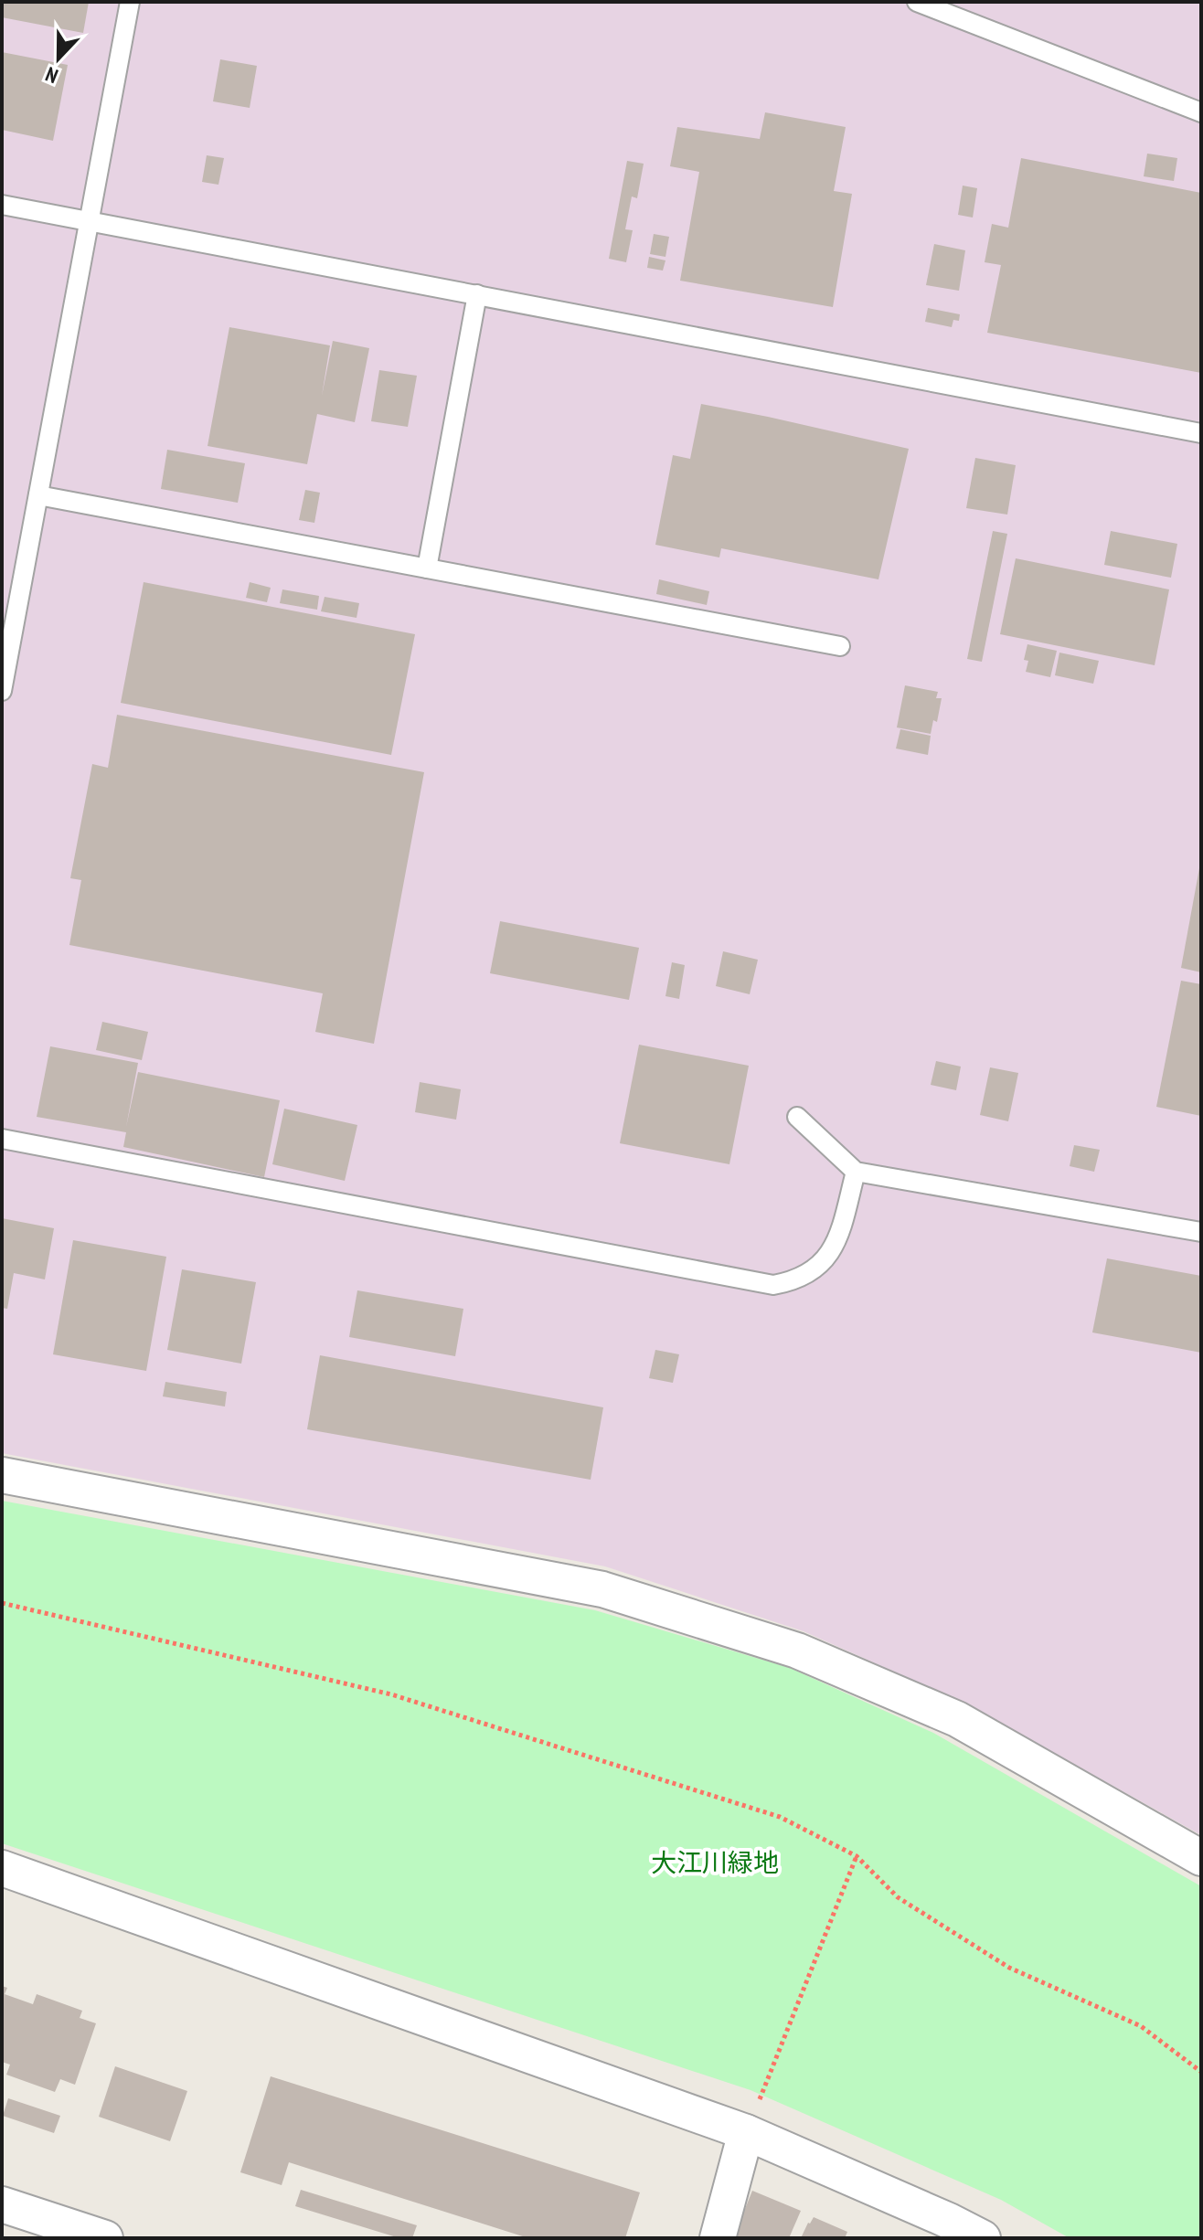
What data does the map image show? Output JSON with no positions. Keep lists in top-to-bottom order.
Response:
{
  "parks": ["大江川緑地"],
  "north": "bottom"
}
